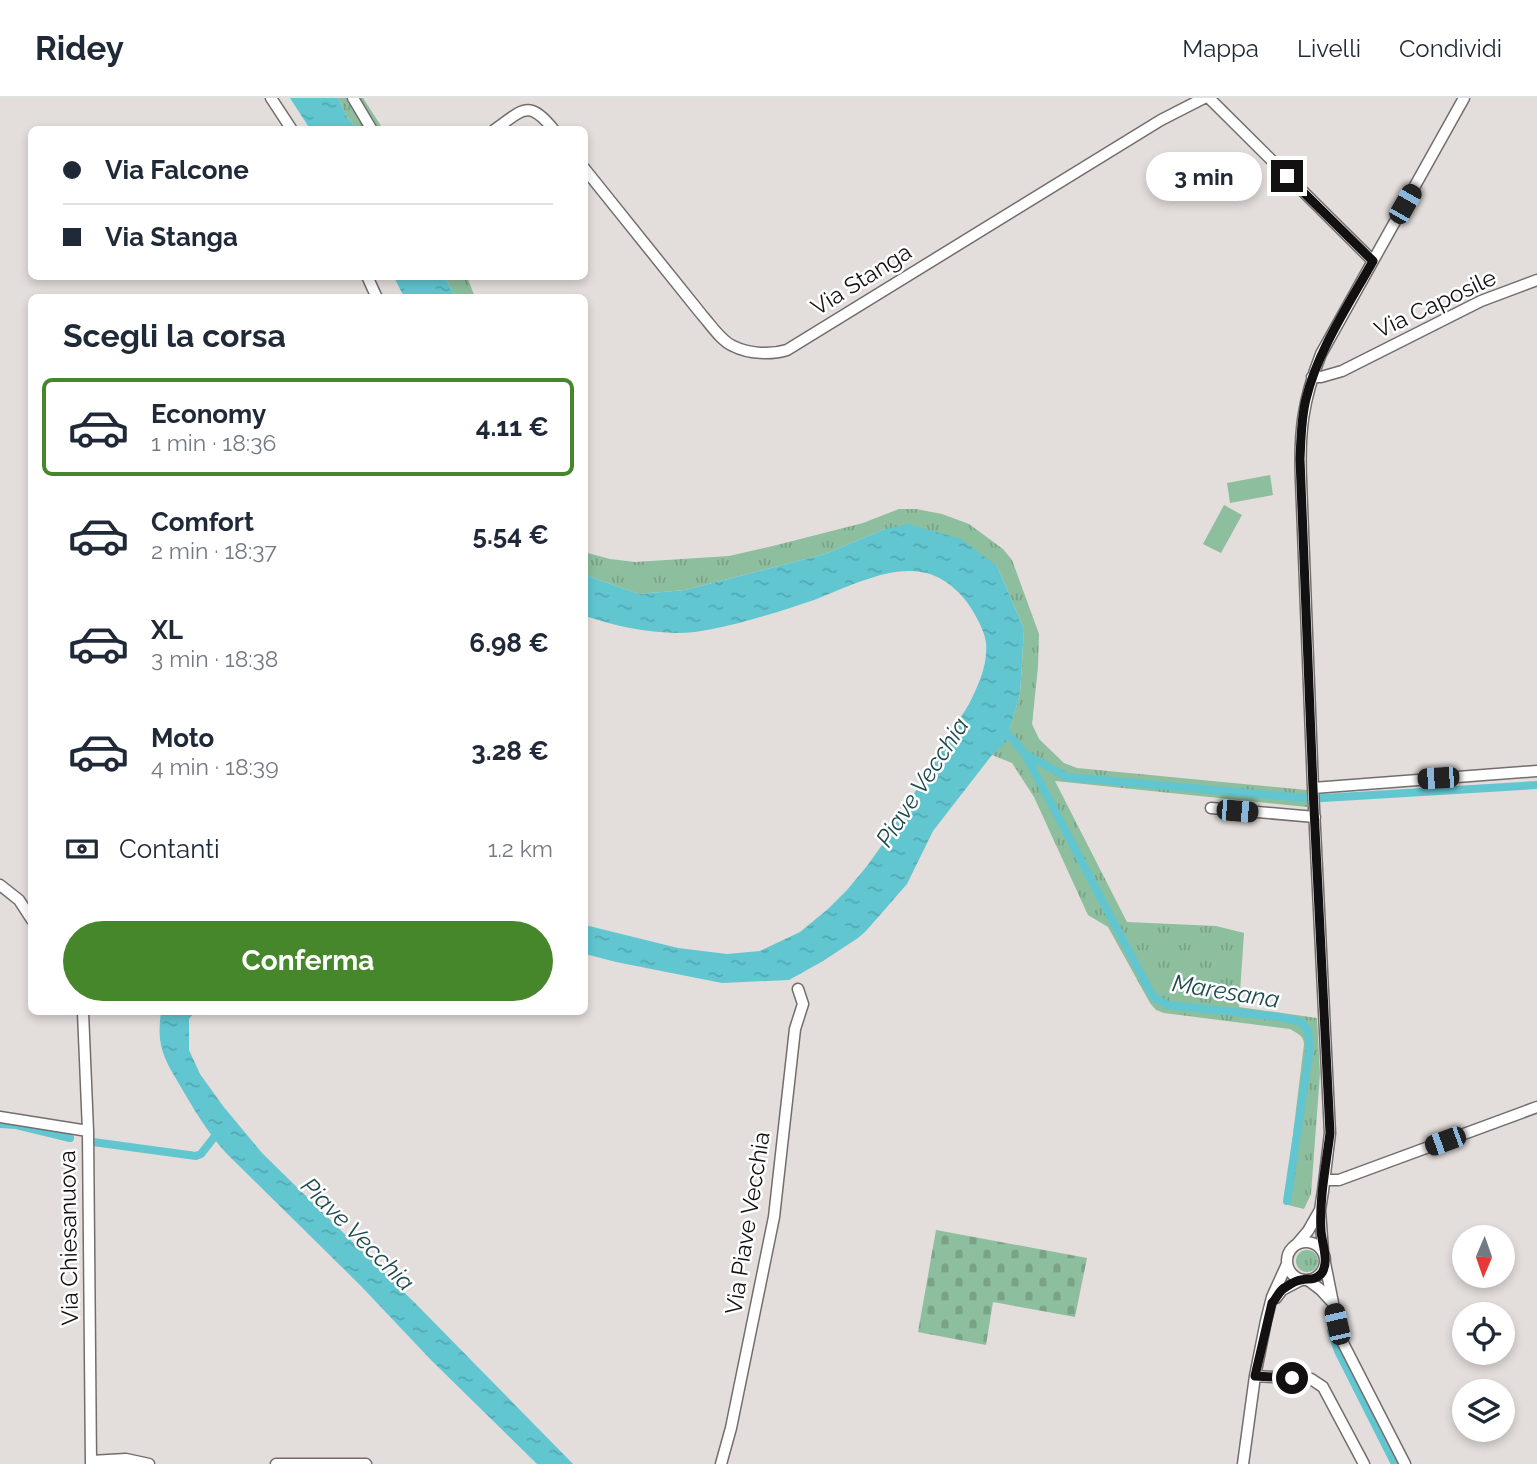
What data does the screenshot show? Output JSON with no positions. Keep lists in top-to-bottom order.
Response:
{
  "streets": {
    "street": [
      "Via Stanga",
      "Via Caposile",
      "Via Piave Vecchia",
      "Via Chiesanuova"
    ]
  },
  "crossings": [
    ["Via Stanga", "Via Caposile"]
  ],
  "water": ["Piave Vecchia", "Maresana"],
  "north": "bottom",
  "page": {
    "header": "Ridey",
    "nav": ["Mappa", "Livelli", "Condividi"],
    "banner": ["Via Falcone", "Via Stanga"],
    "bubble": "3 min",
    "heading": "Scegli la corsa",
    "list": [
      {
        "name": "Economy",
        "note": "1 min · 18:36",
        "value": "4.11 €"
      },
      {
        "name": "Comfort",
        "note": "2 min · 18:37",
        "value": "5.54 €"
      },
      {
        "name": "XL",
        "note": "3 min · 18:38",
        "value": "6.98 €"
      },
      {
        "name": "Moto",
        "note": "4 min · 18:39",
        "value": "3.28 €"
      }
    ],
    "pay": ["Contanti", "1.2 km"],
    "buttons": "Conferma"
  }
}
